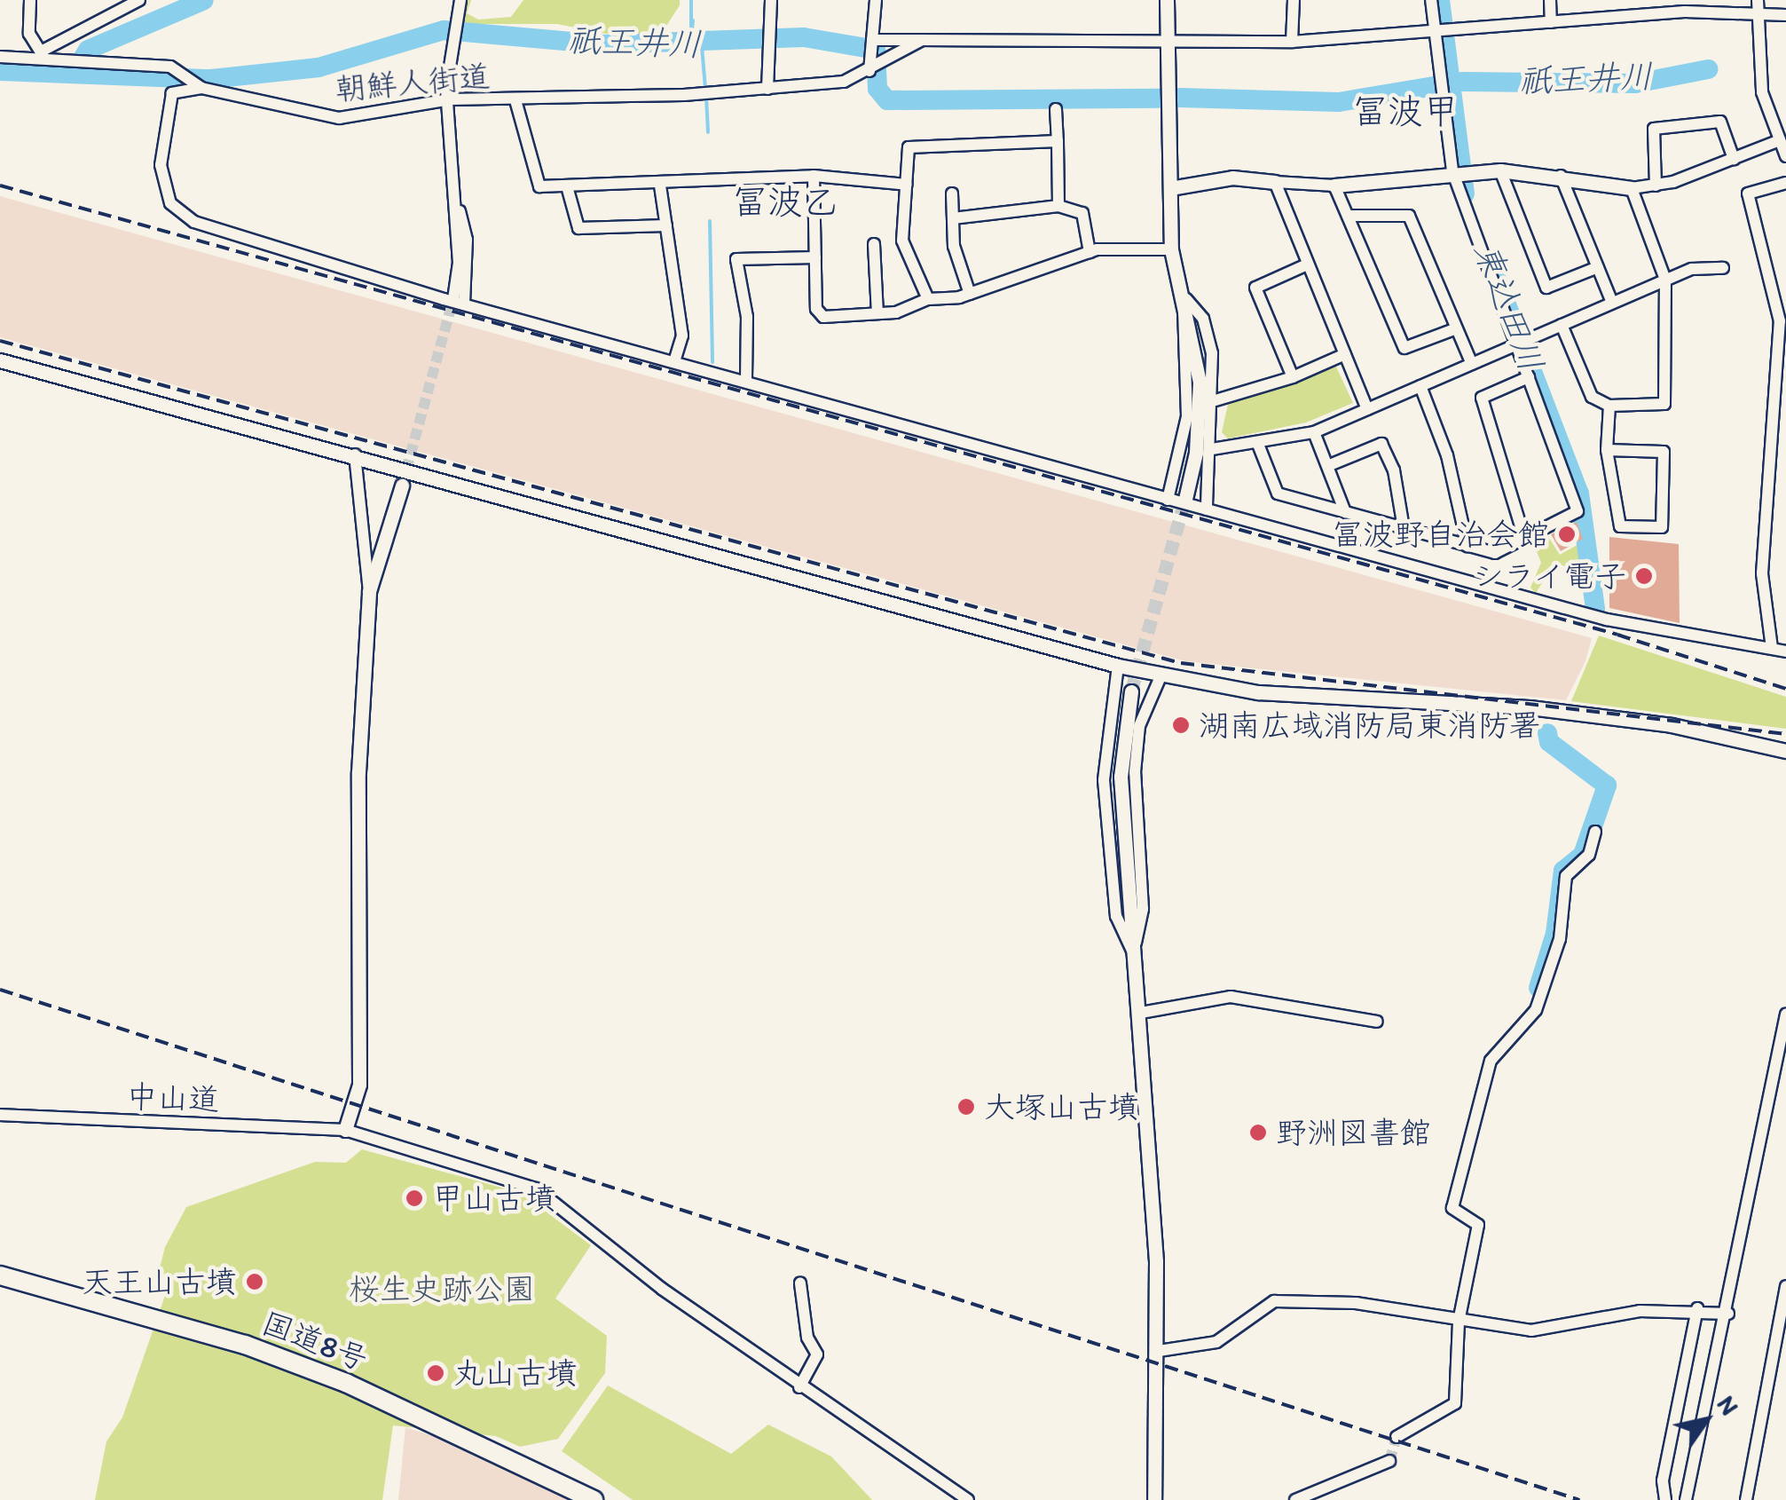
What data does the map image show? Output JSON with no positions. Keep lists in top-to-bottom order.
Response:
{
  "streets": {
    "highway": ["国道8号"],
    "street": ["朝鮮人街道", "中山道"]
  },
  "districts": ["冨波甲", "冨波乙"],
  "water": ["祇王井川", "東込田川"],
  "parks": ["桜生史跡公園"],
  "places": [
    "冨波野自治会館",
    "シライ電子",
    "湖南広域消防局東消防署",
    "大塚山古墳",
    "野洲図書館",
    "甲山古墳",
    "天王山古墳",
    "丸山古墳"
  ],
  "north": "top right"
}
